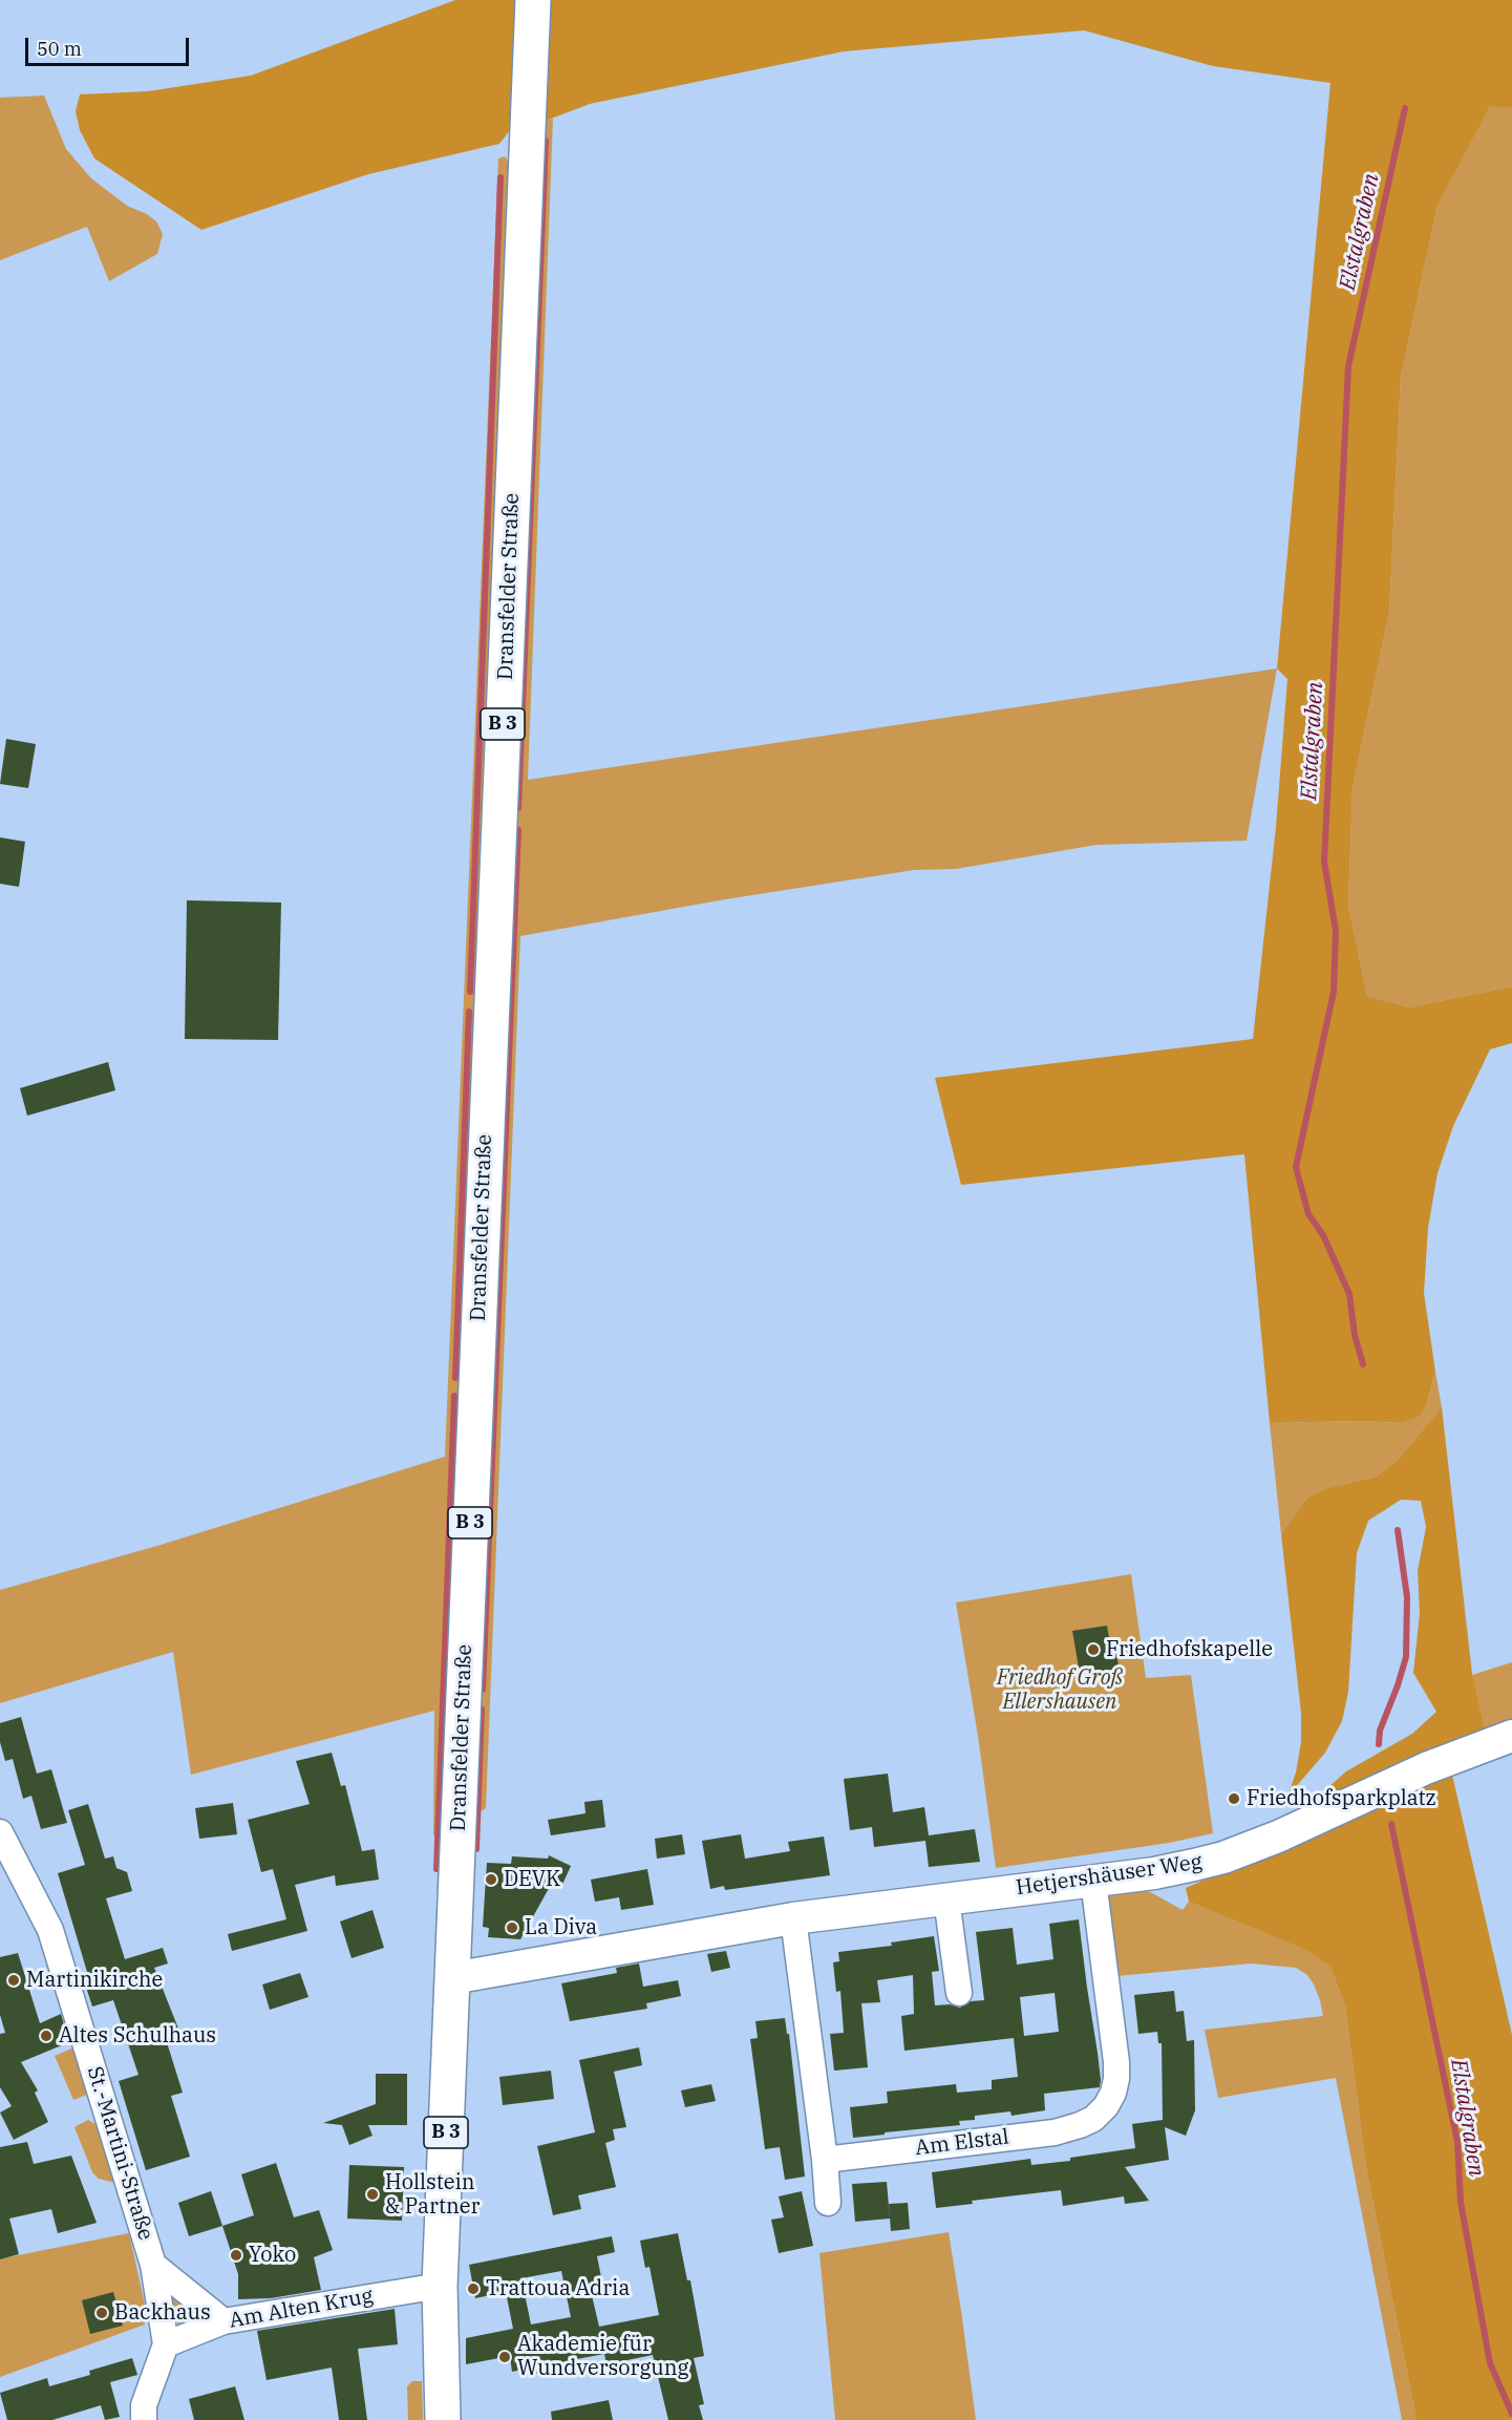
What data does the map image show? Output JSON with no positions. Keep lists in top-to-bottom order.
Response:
{
  "streets": {
    "main road": ["Dransfelder Straße", "B 3"],
    "street": [
      "Hetjershäuser Weg",
      "Am Elstal",
      "St.-Martini-Straße",
      "Am Alten Krug"
    ]
  },
  "crossings": [
    ["Dransfelder Straße", "Hetjershäuser Weg"],
    ["Dransfelder Straße", "Am Alten Krug"],
    ["Hetjershäuser Weg", "Am Elstal"],
    ["St.-Martini-Straße", "Am Alten Krug"]
  ],
  "water": ["Elstalgraben"],
  "parks": ["Friedhof Groß Ellershausen"],
  "places": [
    "Friedhofskapelle",
    "Friedhofsparkplatz",
    "DEVK",
    "La Diva",
    "Martinikirche",
    "Altes Schulhaus",
    "Hollstein & Partner",
    "Yoko",
    "Trattoua Adria",
    "Backhaus",
    "Akademie für Wundversorgung"
  ],
  "scale_bar": "50 m"
}
